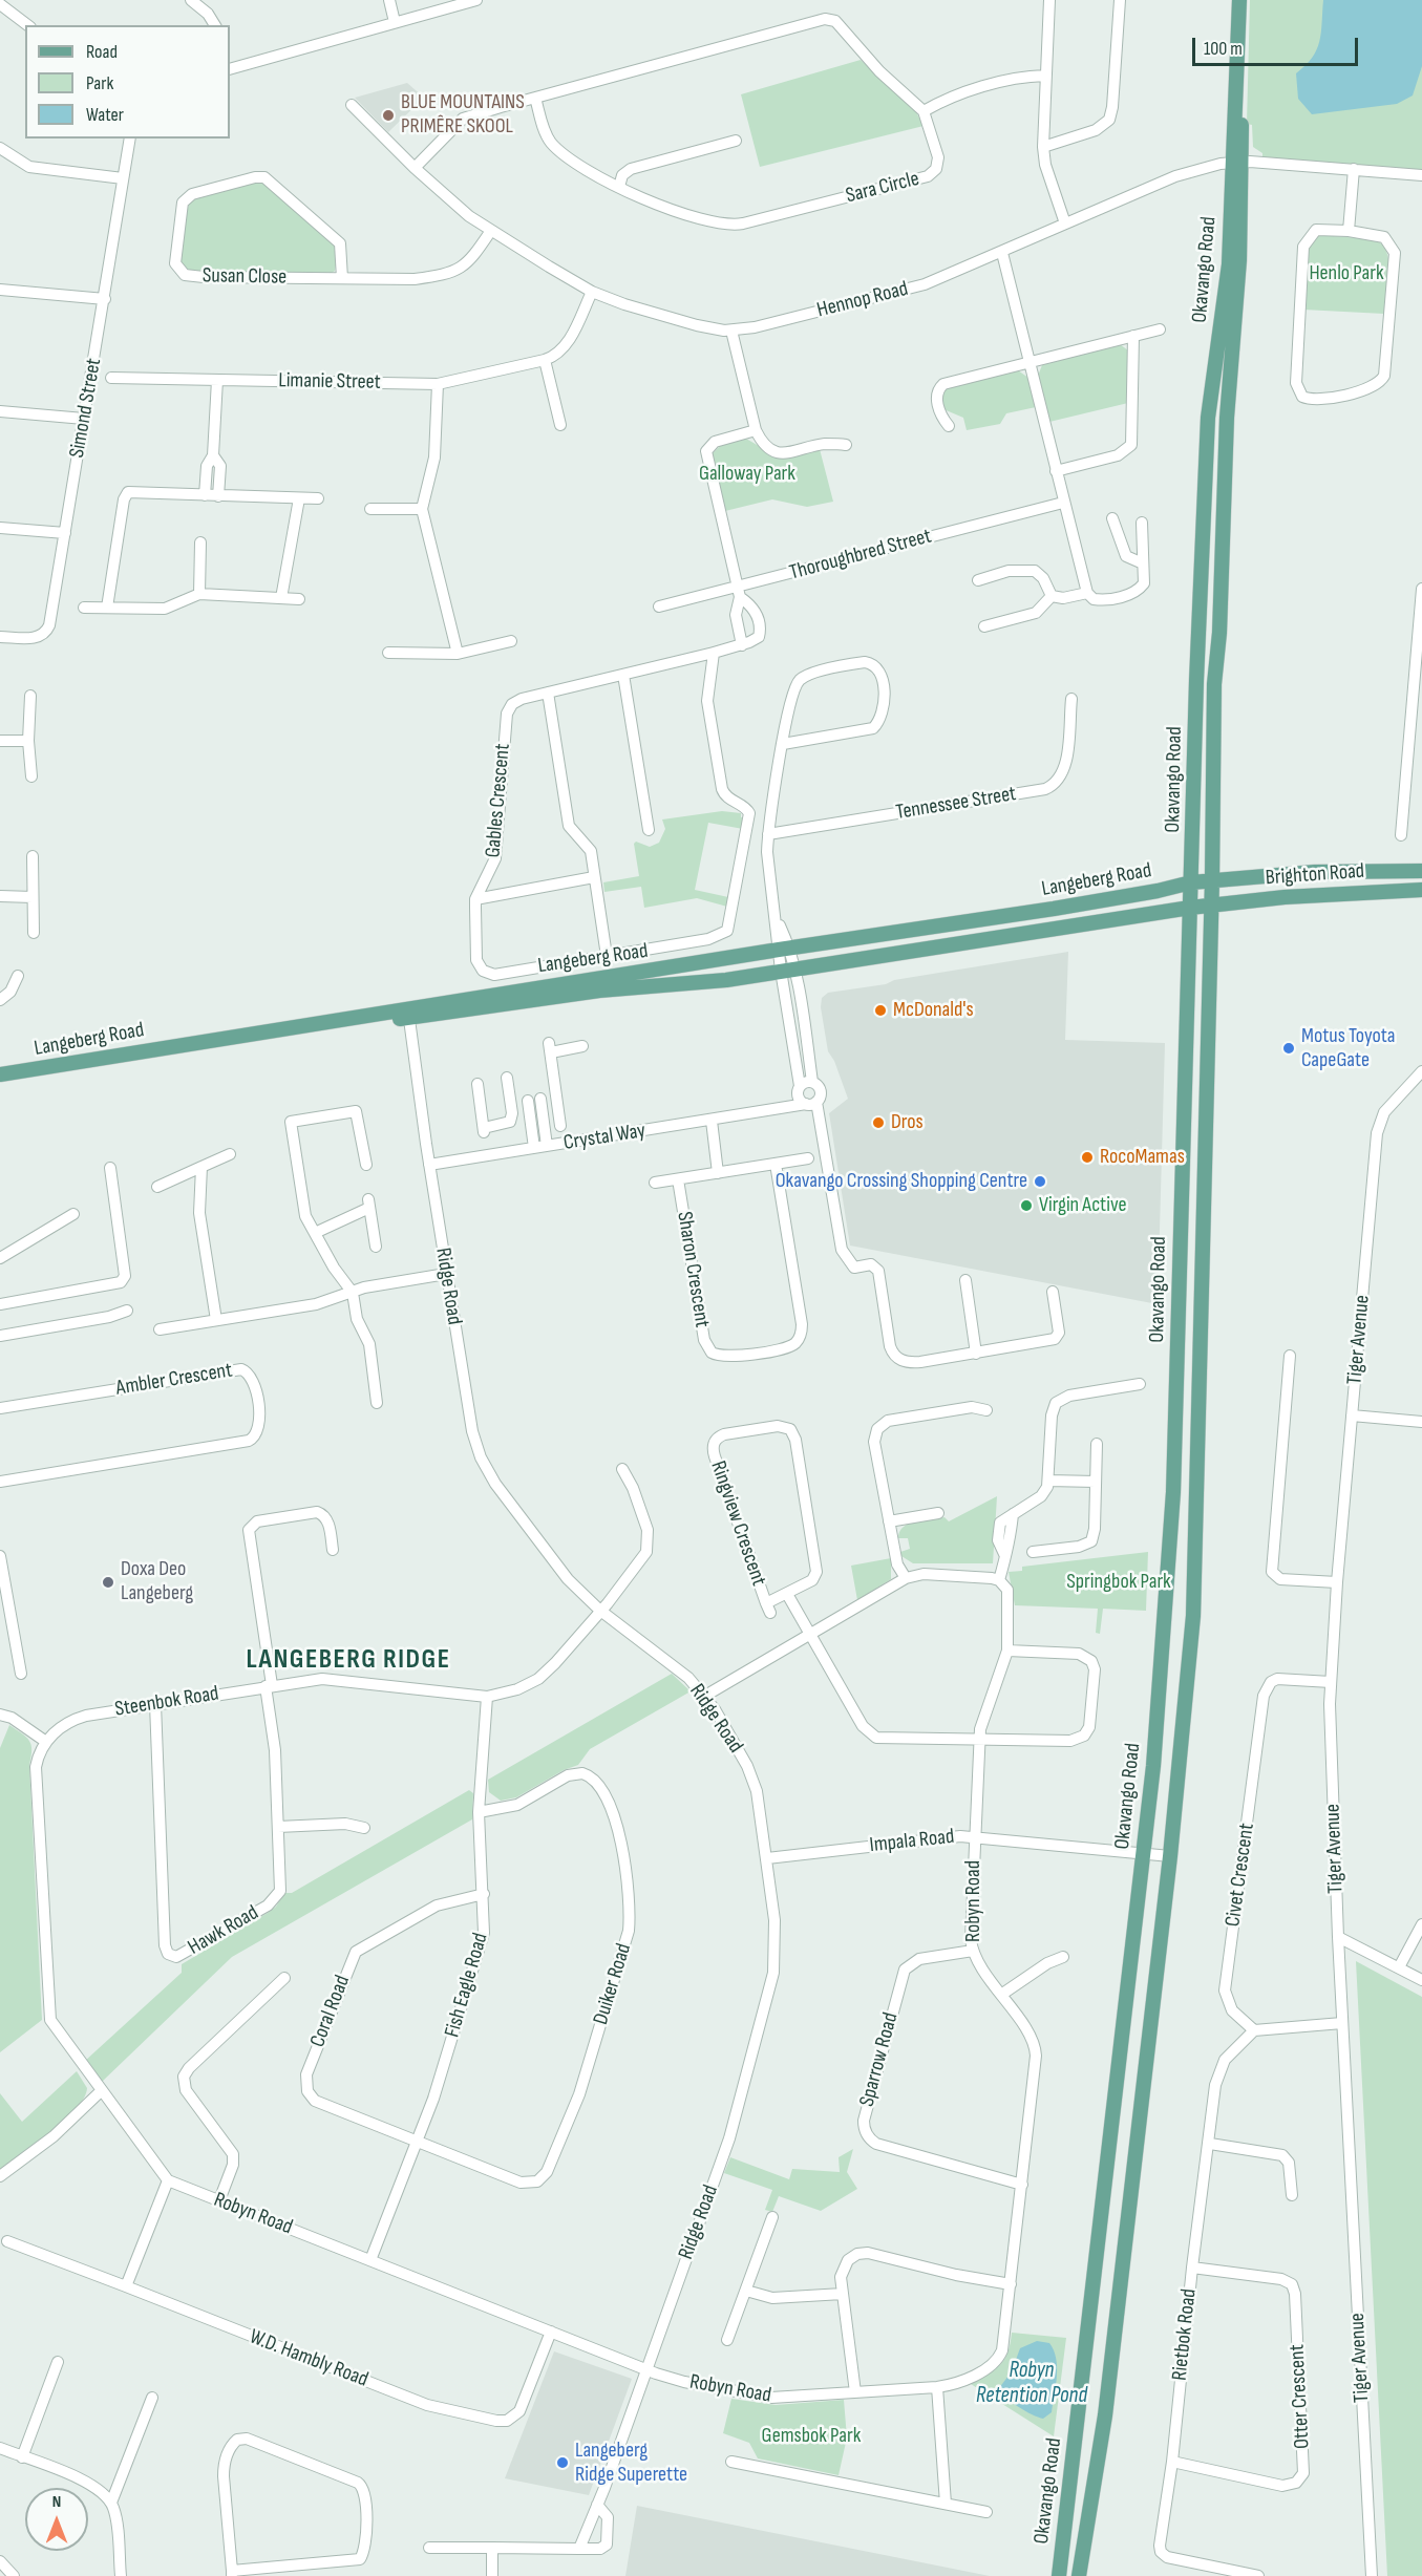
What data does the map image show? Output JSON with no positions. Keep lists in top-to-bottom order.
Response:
{
  "streets": {
    "main road": ["Okavango Road", "Brighton Road", "Langeberg Road"],
    "street": [
      "Sara Circle",
      "Susan Close",
      "Hennop Road",
      "Limanie Street",
      "Simond Street",
      "Thoroughbred Street",
      "Gables Crescent",
      "Tennessee Street",
      "Crystal Way",
      "Sharon Crescent",
      "Ridge Road",
      "Tiger Avenue",
      "Ambler Crescent",
      "Ringview Crescent",
      "Steenbok Road",
      "Impala Road",
      "Civet Crescent",
      "Robyn Road",
      "Hawk Road",
      "Duiker Road",
      "Fish Eagle Road",
      "Coral Road",
      "Sparrow Road",
      "Rietbok Road",
      "W.D. Hambly Road",
      "Otter Crescent"
    ]
  },
  "crossings": [
    ["Sara Circle", "Hennop Road"],
    ["Okavango Road", "Hennop Road"],
    ["Okavango Road", "Brighton Road"],
    ["Okavango Road", "Langeberg Road"],
    ["Okavango Road", "Impala Road"],
    ["Susan Close", "Hennop Road"],
    ["Hennop Road", "Limanie Street"],
    ["Brighton Road", "Langeberg Road"],
    ["Langeberg Road", "Ridge Road"],
    ["Crystal Way", "Ridge Road"],
    ["Ridge Road", "Steenbok Road"],
    ["Ridge Road", "Impala Road"],
    ["Ridge Road", "Robyn Road"],
    ["Tiger Avenue", "Civet Crescent"],
    ["Ringview Crescent", "Robyn Road"],
    ["Steenbok Road", "Hawk Road"],
    ["Steenbok Road", "Fish Eagle Road"],
    ["Impala Road", "Robyn Road"],
    ["Civet Crescent", "Rietbok Road"],
    ["Robyn Road", "Fish Eagle Road"],
    ["Robyn Road", "Sparrow Road"],
    ["Robyn Road", "W.D. Hambly Road"],
    ["Duiker Road", "Fish Eagle Road"],
    ["Duiker Road", "Coral Road"],
    ["Fish Eagle Road", "Coral Road"],
    ["Rietbok Road", "Otter Crescent"]
  ],
  "districts": ["LANGEBERG RIDGE"],
  "water": ["Robyn Retention Pond"],
  "parks": [
    "Henlo Park",
    "Galloway Park",
    "Springbok Park",
    "Gemsbok Park"
  ],
  "places": [
    "BLUE MOUNTAINS PRIMÊRE SKOOL",
    "McDonald's",
    "Motus Toyota CapeGate",
    "Dros",
    "RocoMamas",
    "Okavango Crossing Shopping Centre",
    "Virgin Active",
    "Doxa Deo Langeberg",
    "Langeberg Ridge Superette"
  ],
  "legend": ["Road", "Park", "Water"],
  "scale_bar": "100 m",
  "north": "top"
}
